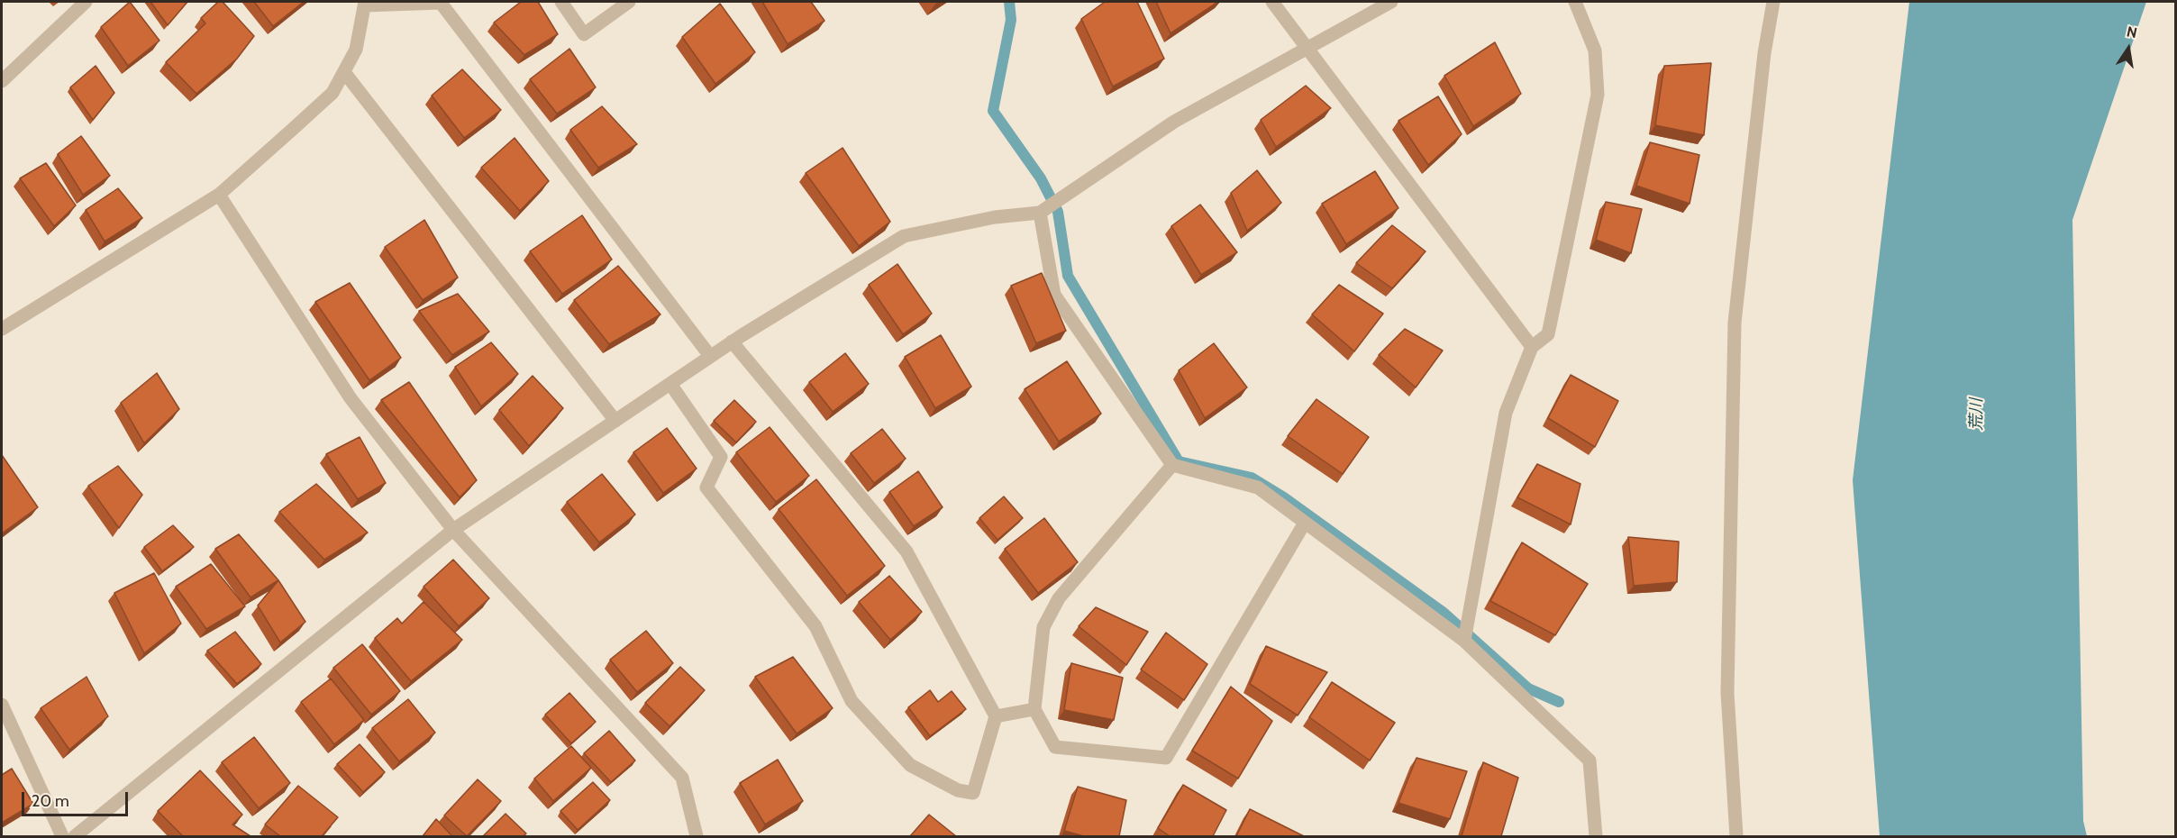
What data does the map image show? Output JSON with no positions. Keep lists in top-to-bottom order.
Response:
{
  "water": ["荒川"],
  "scale_bar": "20 m",
  "north": "top"
}
